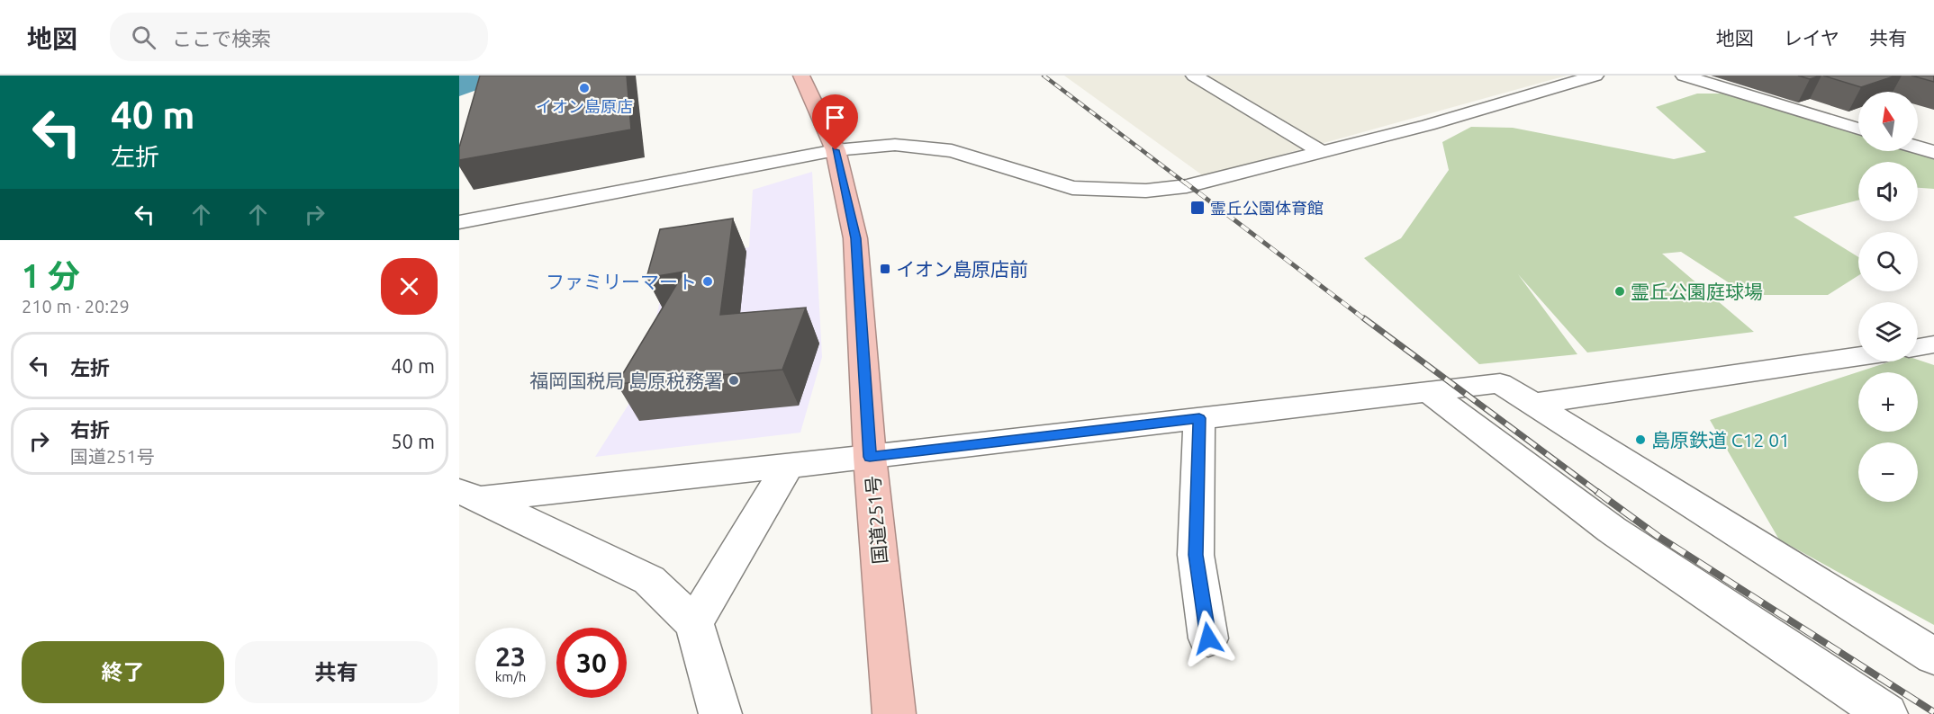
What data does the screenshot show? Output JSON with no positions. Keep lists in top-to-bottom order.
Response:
{
  "streets": {
    "highway": ["国道251号"]
  },
  "places": {
    "other": [
      "イオン島原店",
      "ファミリーマート",
      "霊丘公園庭球場",
      "福岡国税局 島原税務署",
      "島原鉄道 C12 01"
    ],
    "transit": ["霊丘公園体育館", "イオン島原店前"]
  },
  "north": "top",
  "page": {
    "header": "地図",
    "search": "ここで検索",
    "nav": ["地図", "レイヤ", "共有"],
    "turn": ["40 m", "左折"],
    "map_buttons": ["+", "−"],
    "heading": ["1 分", "210 m · 20:29"],
    "list": [
      {
        "name": "左折",
        "value": "40 m"
      },
      {
        "name": "右折",
        "note": "国道251号",
        "value": "50 m"
      }
    ],
    "speed": "23 km/h",
    "limit": "30",
    "buttons": ["終了", "共有"]
  }
}
